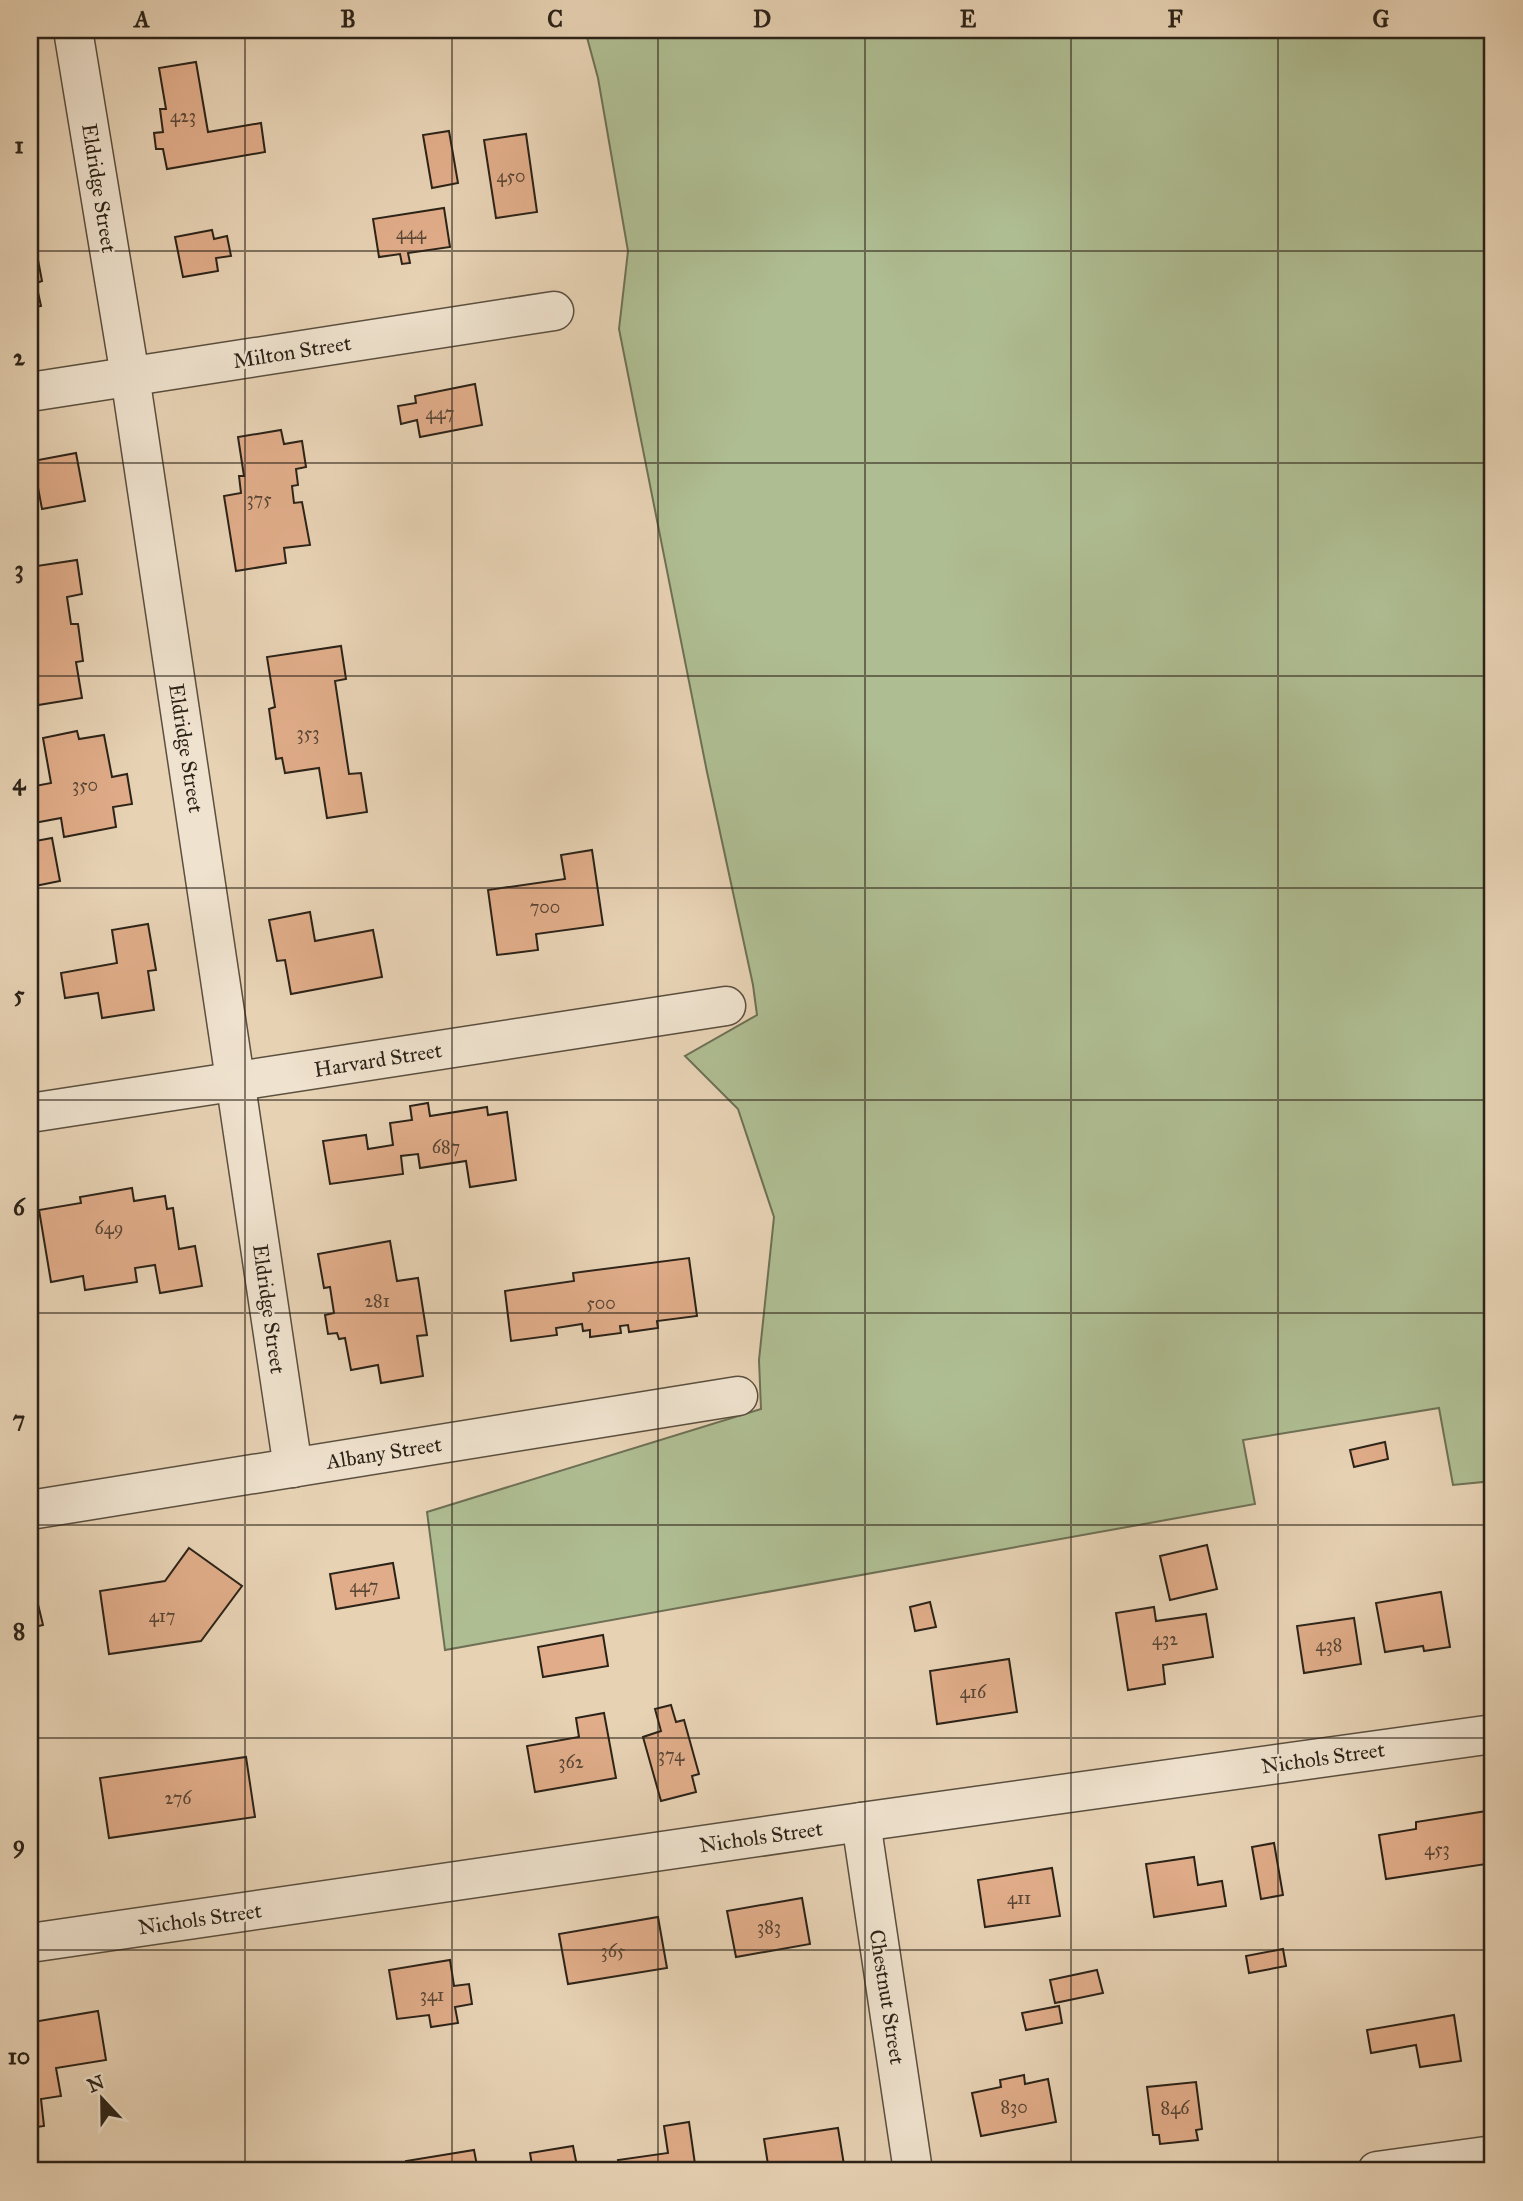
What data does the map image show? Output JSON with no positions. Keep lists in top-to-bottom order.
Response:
{
  "streets": {
    "street": [
      "Eldridge Street",
      "Milton Street",
      "Harvard Street",
      "Albany Street",
      "Nichols Street",
      "Chestnut Street"
    ]
  },
  "crossings": [
    ["Eldridge Street", "Milton Street"],
    ["Eldridge Street", "Harvard Street"],
    ["Eldridge Street", "Albany Street"],
    ["Nichols Street", "Chestnut Street"]
  ],
  "house_numbers": [
    "423",
    "450",
    "444",
    "447",
    "375",
    "353",
    "350",
    "700",
    "687",
    "649",
    "281",
    "500",
    "447",
    "417",
    "432",
    "438",
    "416",
    "374",
    "362",
    "276",
    "453",
    "411",
    "383",
    "365",
    "341",
    "830",
    "846"
  ],
  "north": "top",
  "grid": {
    "columns": [
      "A",
      "B",
      "C",
      "D",
      "E",
      "F",
      "G"
    ],
    "rows": [
      "1",
      "2",
      "3",
      "4",
      "5",
      "6",
      "7",
      "8",
      "9",
      "10"
    ]
  }
}
